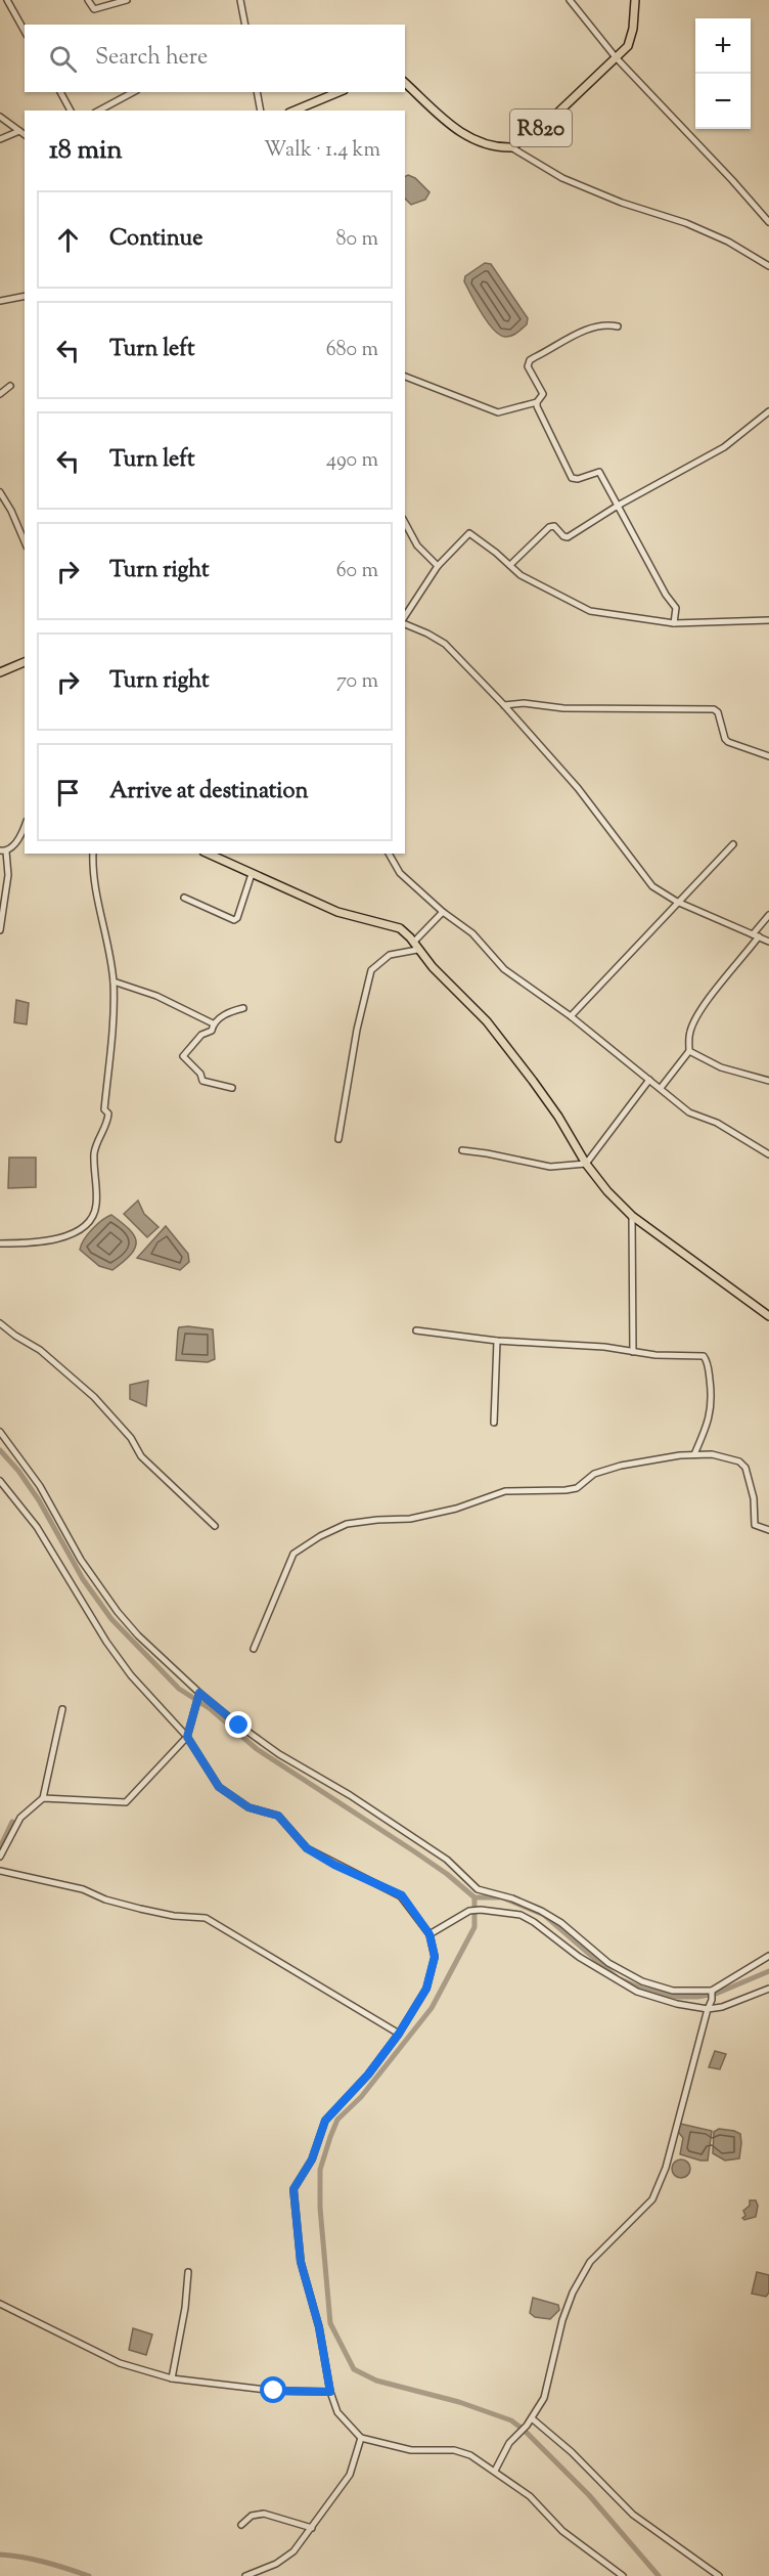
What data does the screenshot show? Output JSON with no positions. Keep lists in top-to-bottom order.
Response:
{
  "streets": {
    "main road": ["R820"]
  },
  "page": {
    "map_buttons": ["+", "−"],
    "search": "Search here",
    "heading": ["18 min", "Walk · 1.4 km"],
    "list": [
      ["Continue", "80 m"],
      ["Turn left", "680 m"],
      ["Turn left", "490 m"],
      ["Turn right", "60 m"],
      ["Turn right", "70 m"],
      "Arrive at destination"
    ]
  }
}
